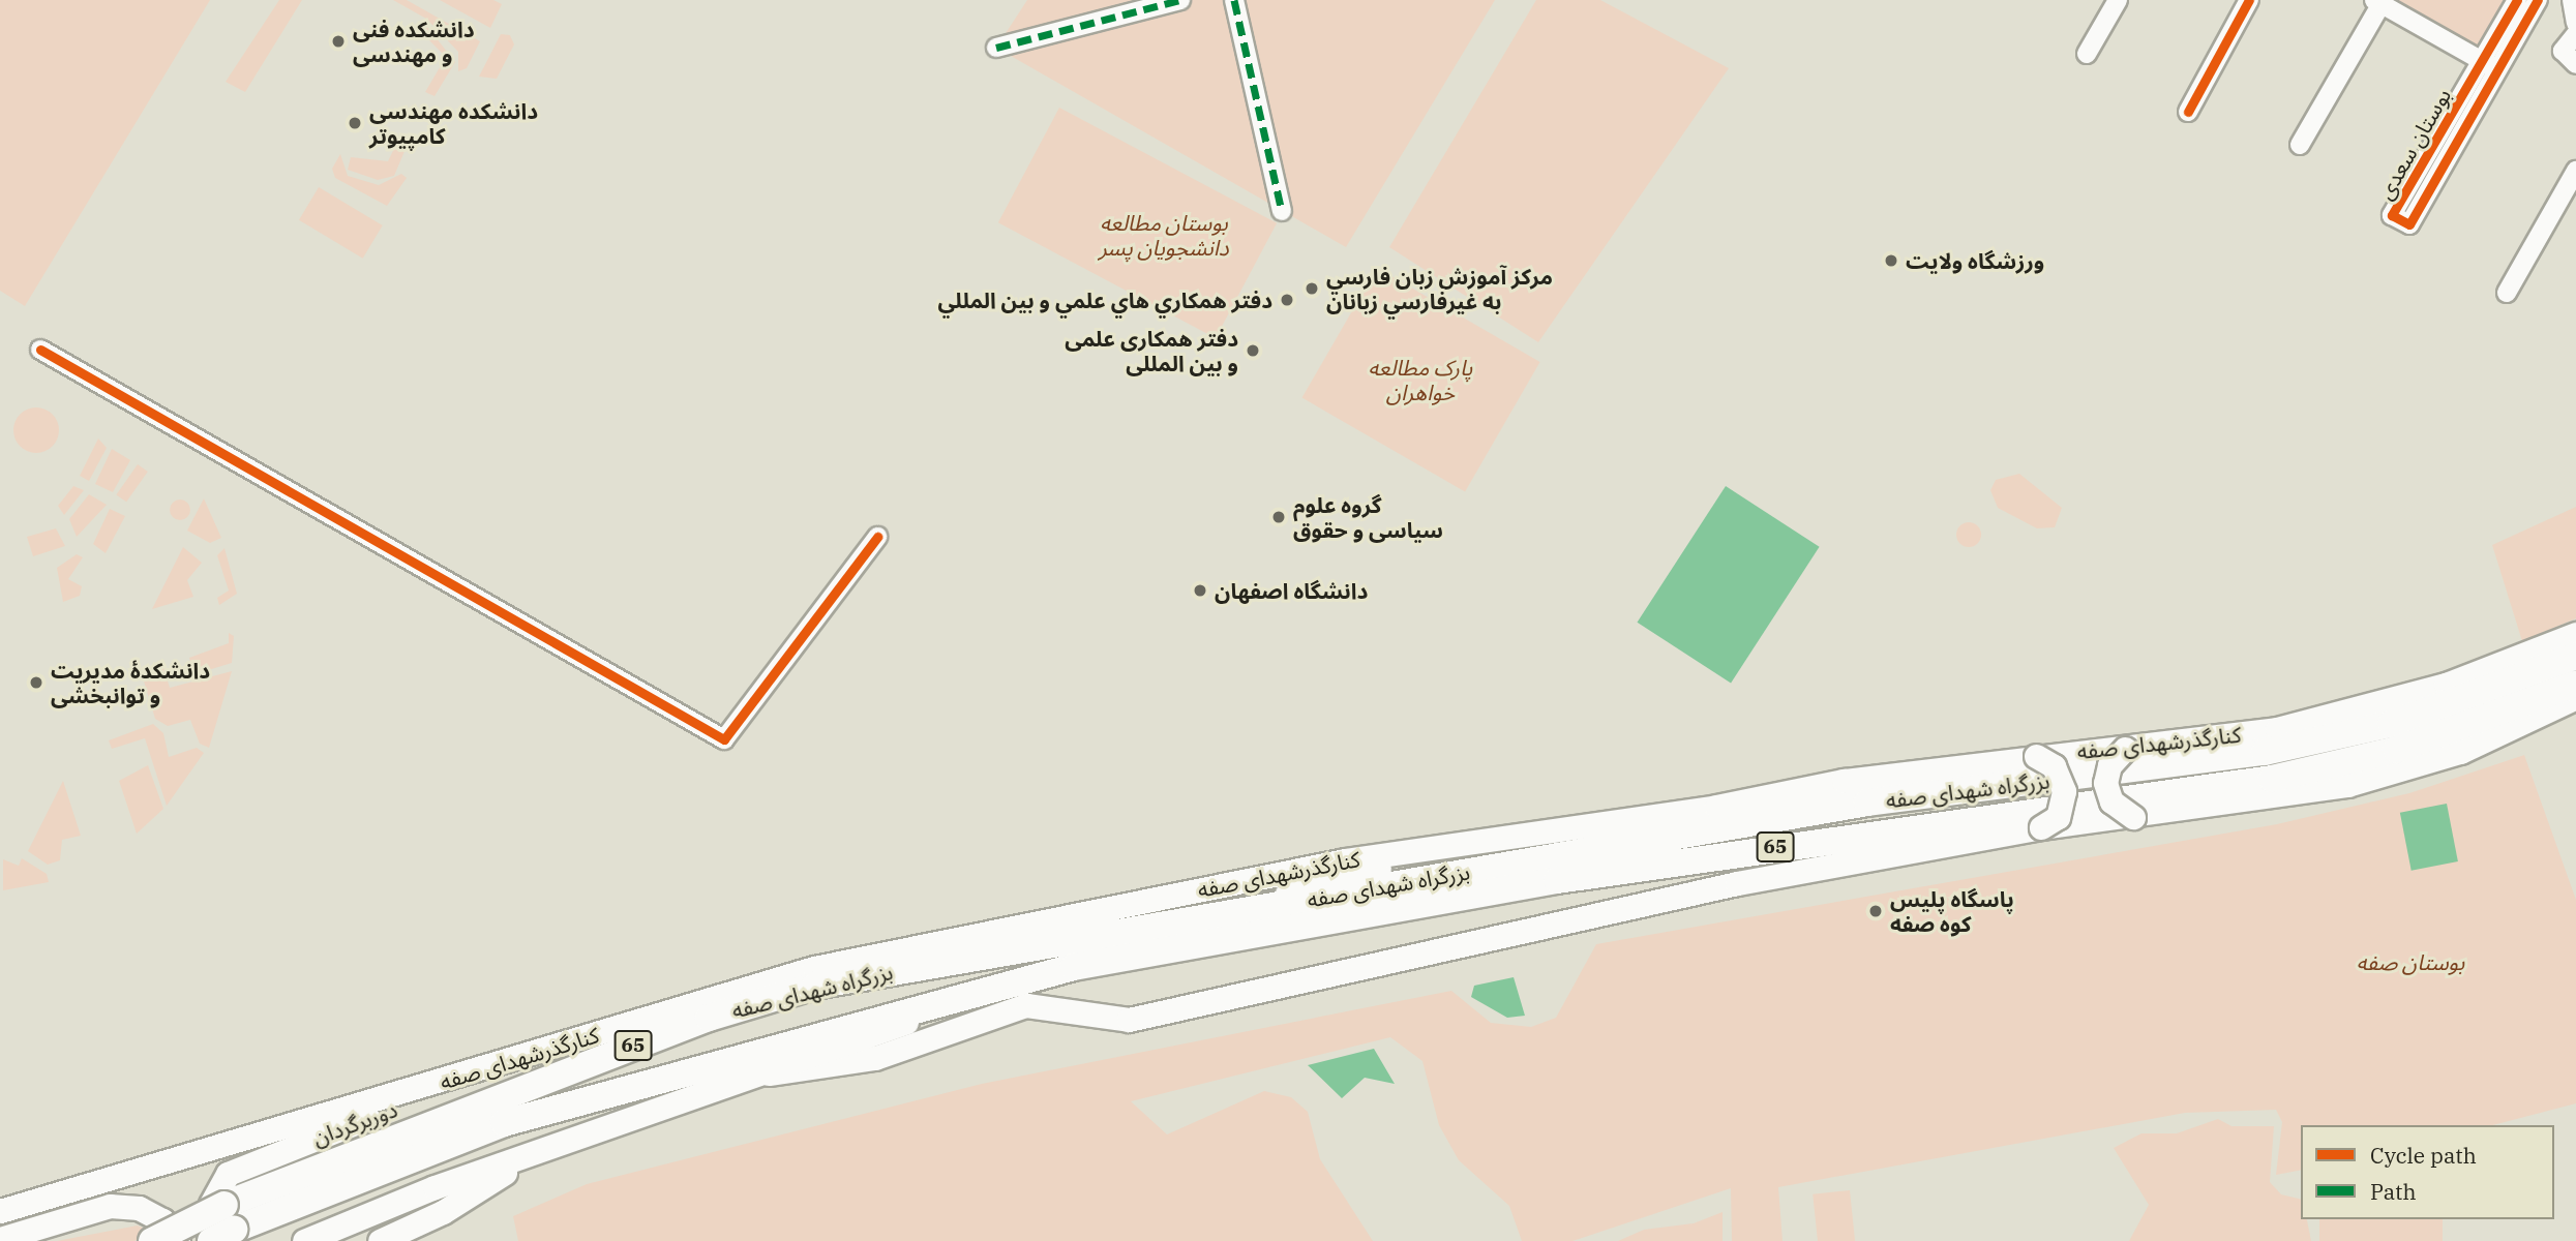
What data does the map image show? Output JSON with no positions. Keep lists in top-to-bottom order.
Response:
{
  "streets": {
    "highway": ["بزرگراه شهدای صفه", "65"],
    "main road": ["کنارگذرشهدای صفه", "دوربرگردان"],
    "street": ["بوستان سعدی"]
  },
  "crossings": [
    ["کنارگذرشهدای صفه", "دوربرگردان"],
    ["بزرگراه شهدای صفه", "65"],
    ["بزرگراه شهدای صفه", "دوربرگردان"],
    ["65", "دوربرگردان"]
  ],
  "parks": ["بوستان مطالعه دانشجویان پسر", "پارک مطالعه خواهران", "بوستان صفه"],
  "places": [
    "دانشکده فنی و مهندسی",
    "دانشکده مهندسی کامپیوتر",
    "ورزشگاه ولایت",
    "مرکز آموزش زبان فارسي به غيرفارسي زبانان",
    "دفتر همکاري هاي علمي و بين المللي",
    "دفتر همکاری علمی و بین المللی",
    "گروه علوم سیاسی و حقوق",
    "دانشگاه اصفهان",
    "دانشکدهٔ مدیریت و توانبخشی",
    "پاسگاه پلیس کوه صفه"
  ],
  "legend": ["Cycle path", "Path"]
}
